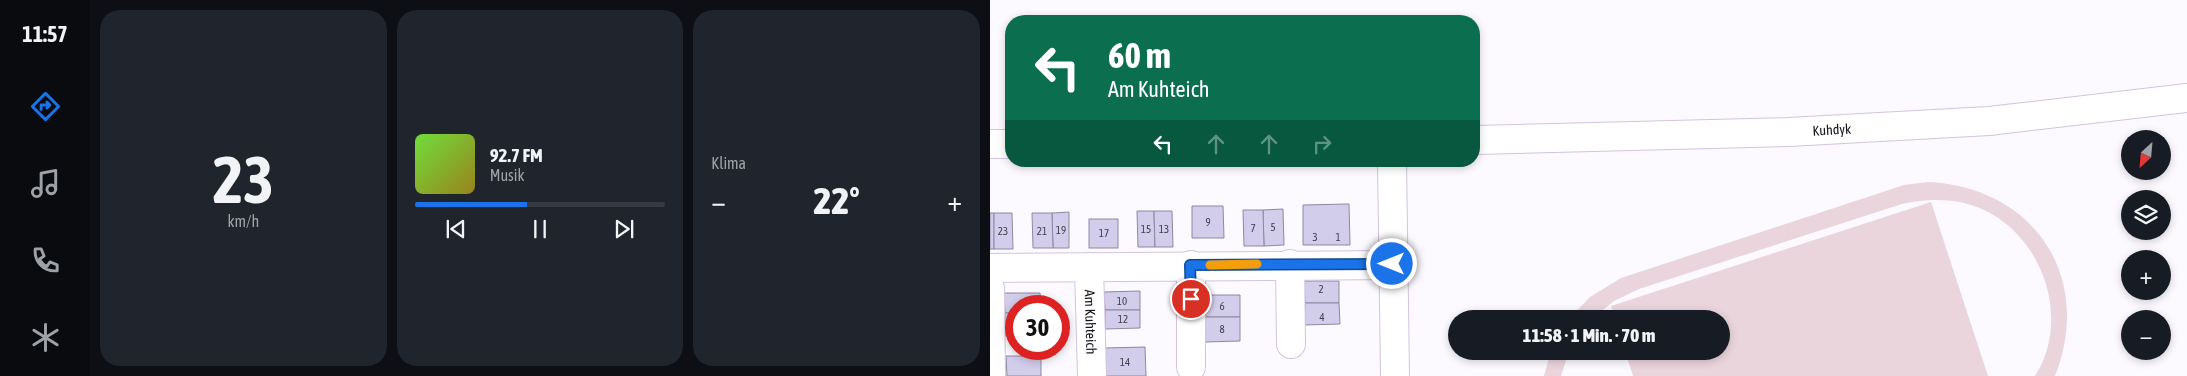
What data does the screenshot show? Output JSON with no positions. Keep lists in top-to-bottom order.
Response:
{
  "streets": {
    "main road": ["Kuhdyk", "Am Kuhteich"]
  },
  "house_numbers": [
    "9",
    "5",
    "7",
    "15",
    "13",
    "19",
    "23",
    "21",
    "17",
    "3",
    "1",
    "2",
    "10",
    "6",
    "4",
    "12",
    "8",
    "14"
  ],
  "north": "bottom left",
  "page": {
    "tabs": "11:57",
    "tile": [
      ["23", "km/h"],
      "Klima"
    ],
    "turn": ["60 m", "Am Kuhteich"],
    "map_buttons": ["+", "−"],
    "song": ["92.7 FM", "Musik"],
    "heat": ["−", "22°", "+"],
    "limit": "30",
    "trip": "11:58 · 1 Min. · 70 m"
  }
}
